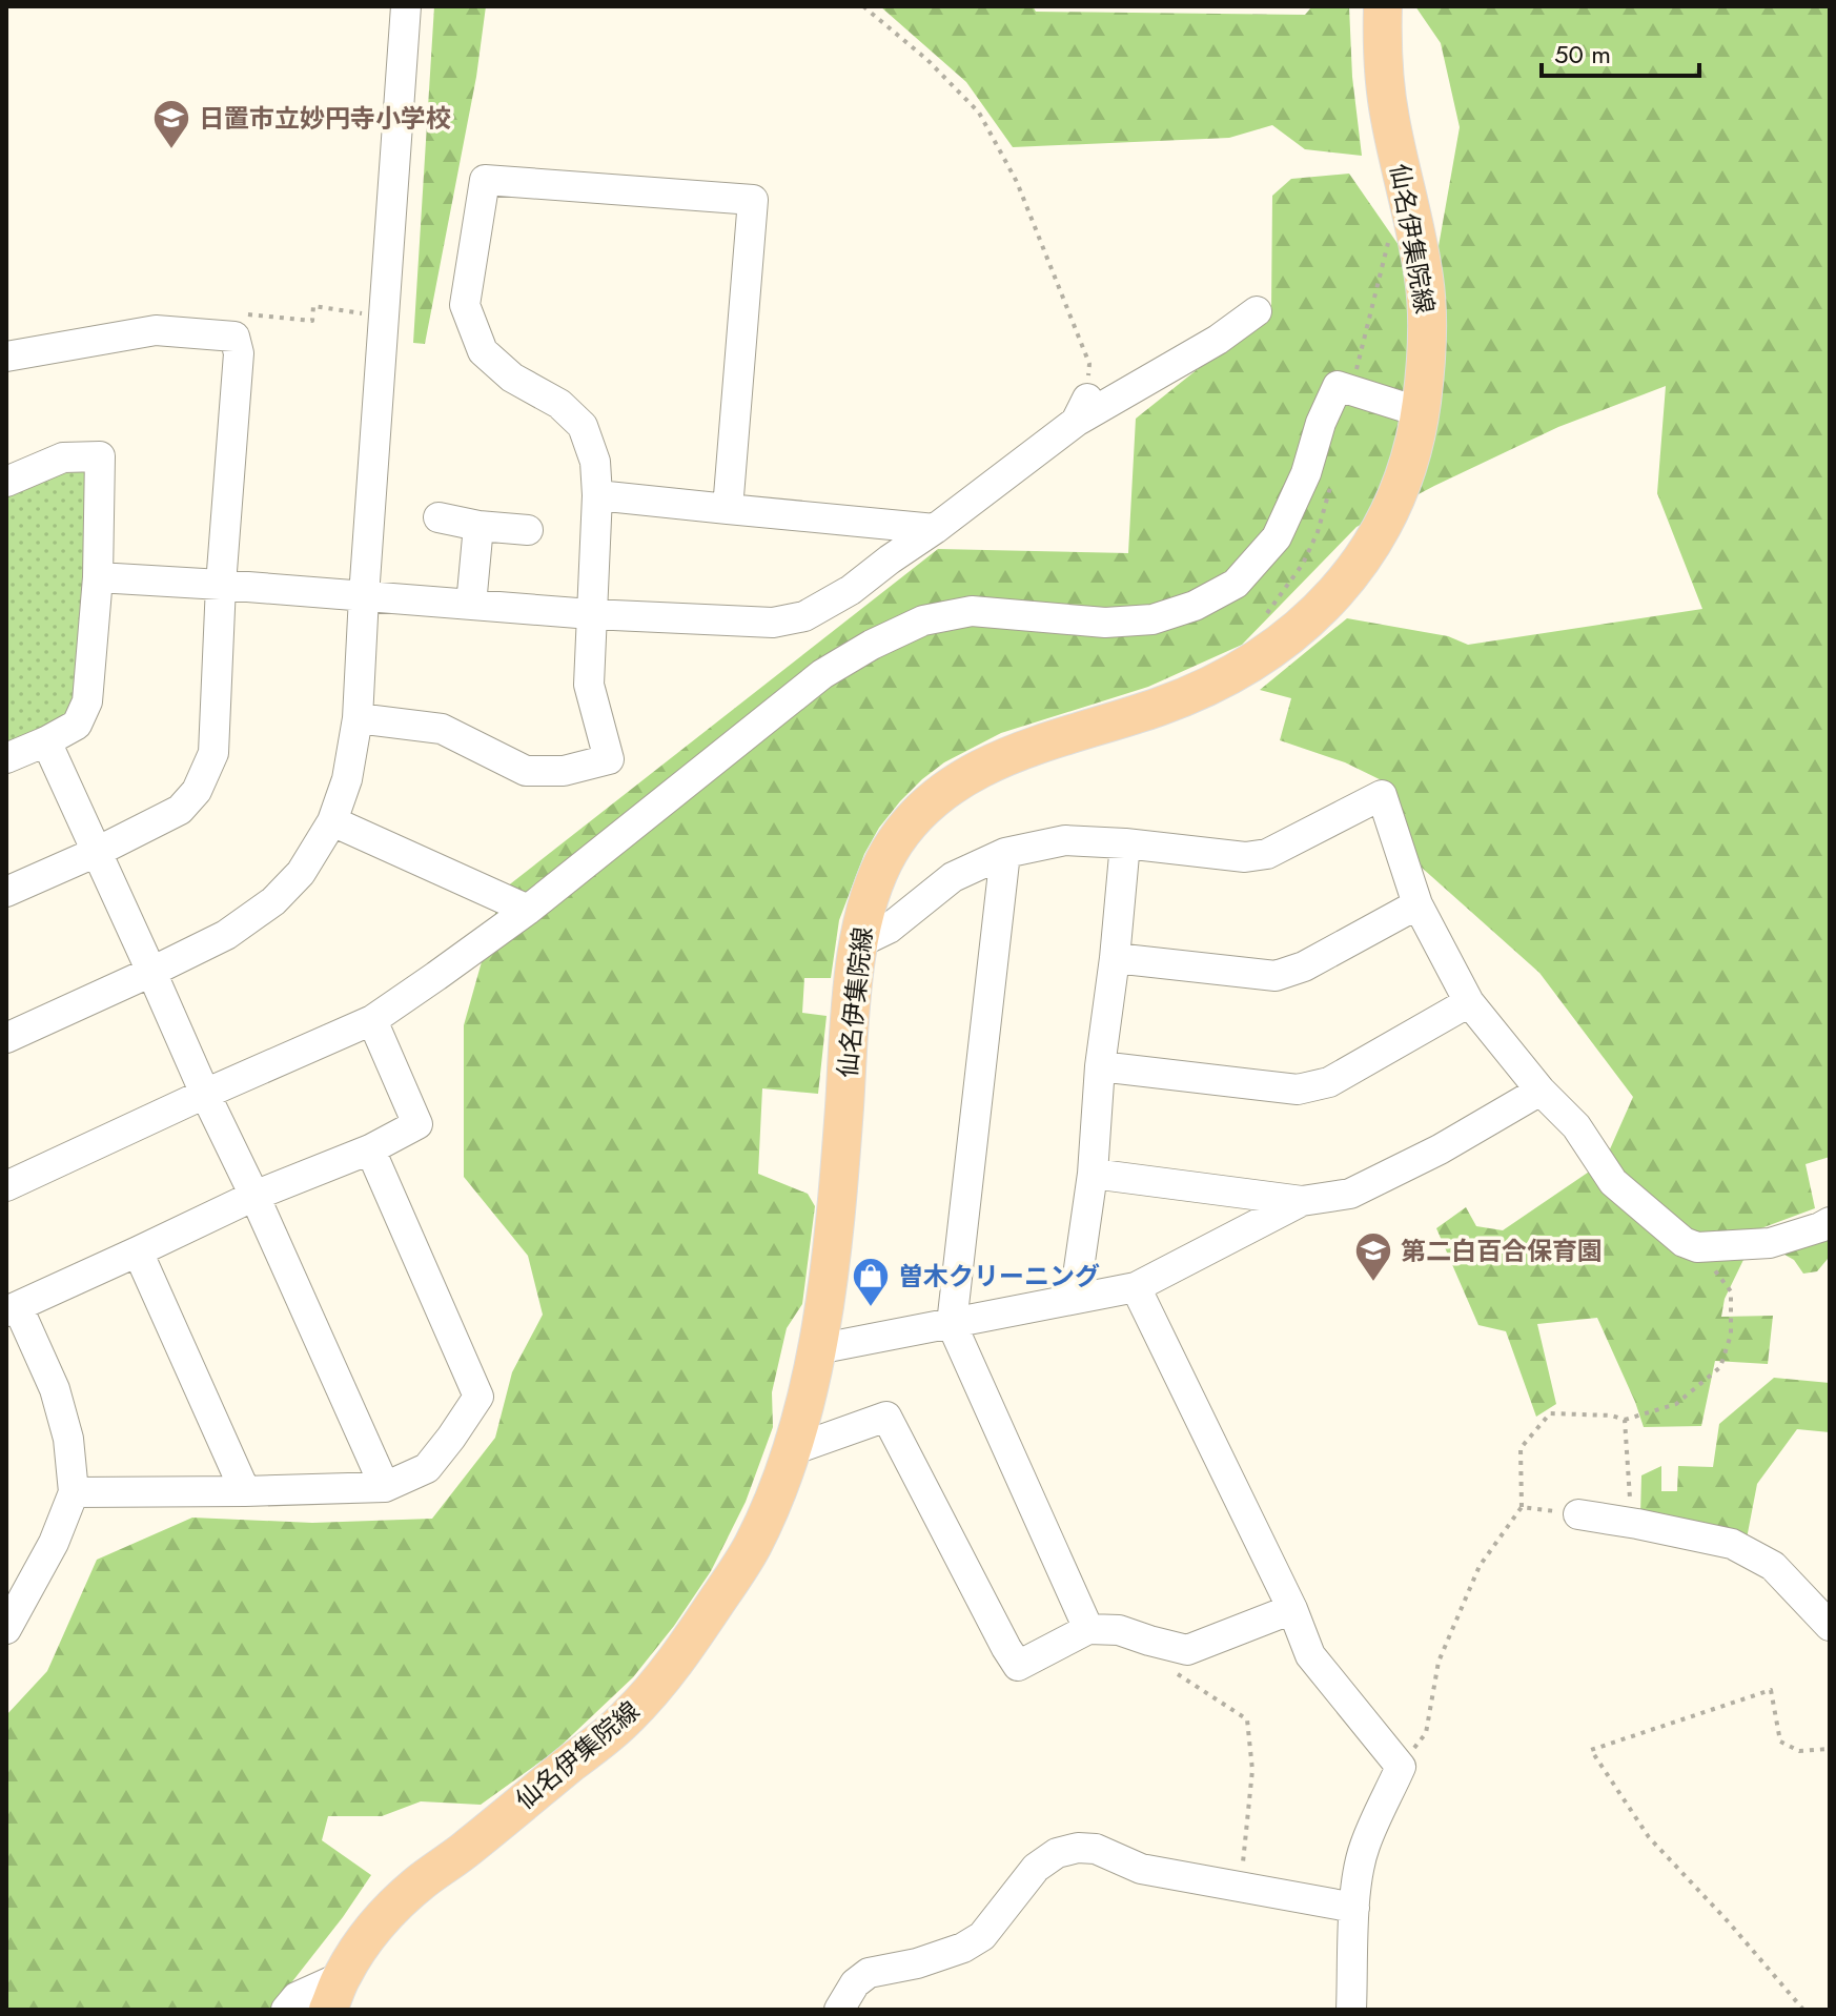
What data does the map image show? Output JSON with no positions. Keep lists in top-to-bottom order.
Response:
{
  "streets": {
    "main road": ["仙名伊集院線"]
  },
  "places": {
    "school or university": ["日置市立妙円寺小学校", "第二白百合保育園"],
    "shop": ["曽木クリーニング"]
  },
  "scale_bar": "50 m"
}
